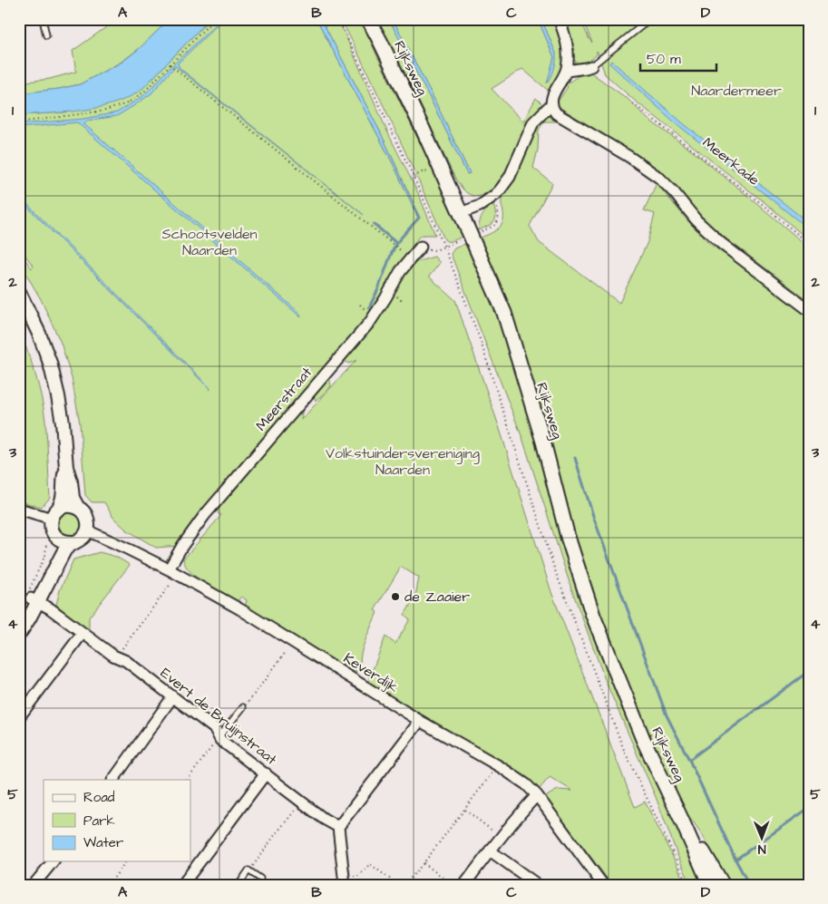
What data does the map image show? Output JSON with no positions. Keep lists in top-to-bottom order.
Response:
{
  "streets": {
    "main road": ["Rijksweg"],
    "street": ["Meerstraat", "Keverdijk", "Evert de Bruijnstraat"],
    "path": ["Meerkade"]
  },
  "crossings": [
    ["Meerstraat", "Keverdijk"]
  ],
  "parks": ["Naardermeer", "Schootsvelden Naarden", "Volkstuindersvereniging Naarden"],
  "places": ["de Zaaier"],
  "legend": ["Road", "Park", "Water"],
  "scale_bar": "50 m",
  "north": "bottom",
  "grid": {
    "columns": [
      "A",
      "B",
      "C",
      "D"
    ],
    "rows": [
      "1",
      "2",
      "3",
      "4",
      "5"
    ]
  }
}
